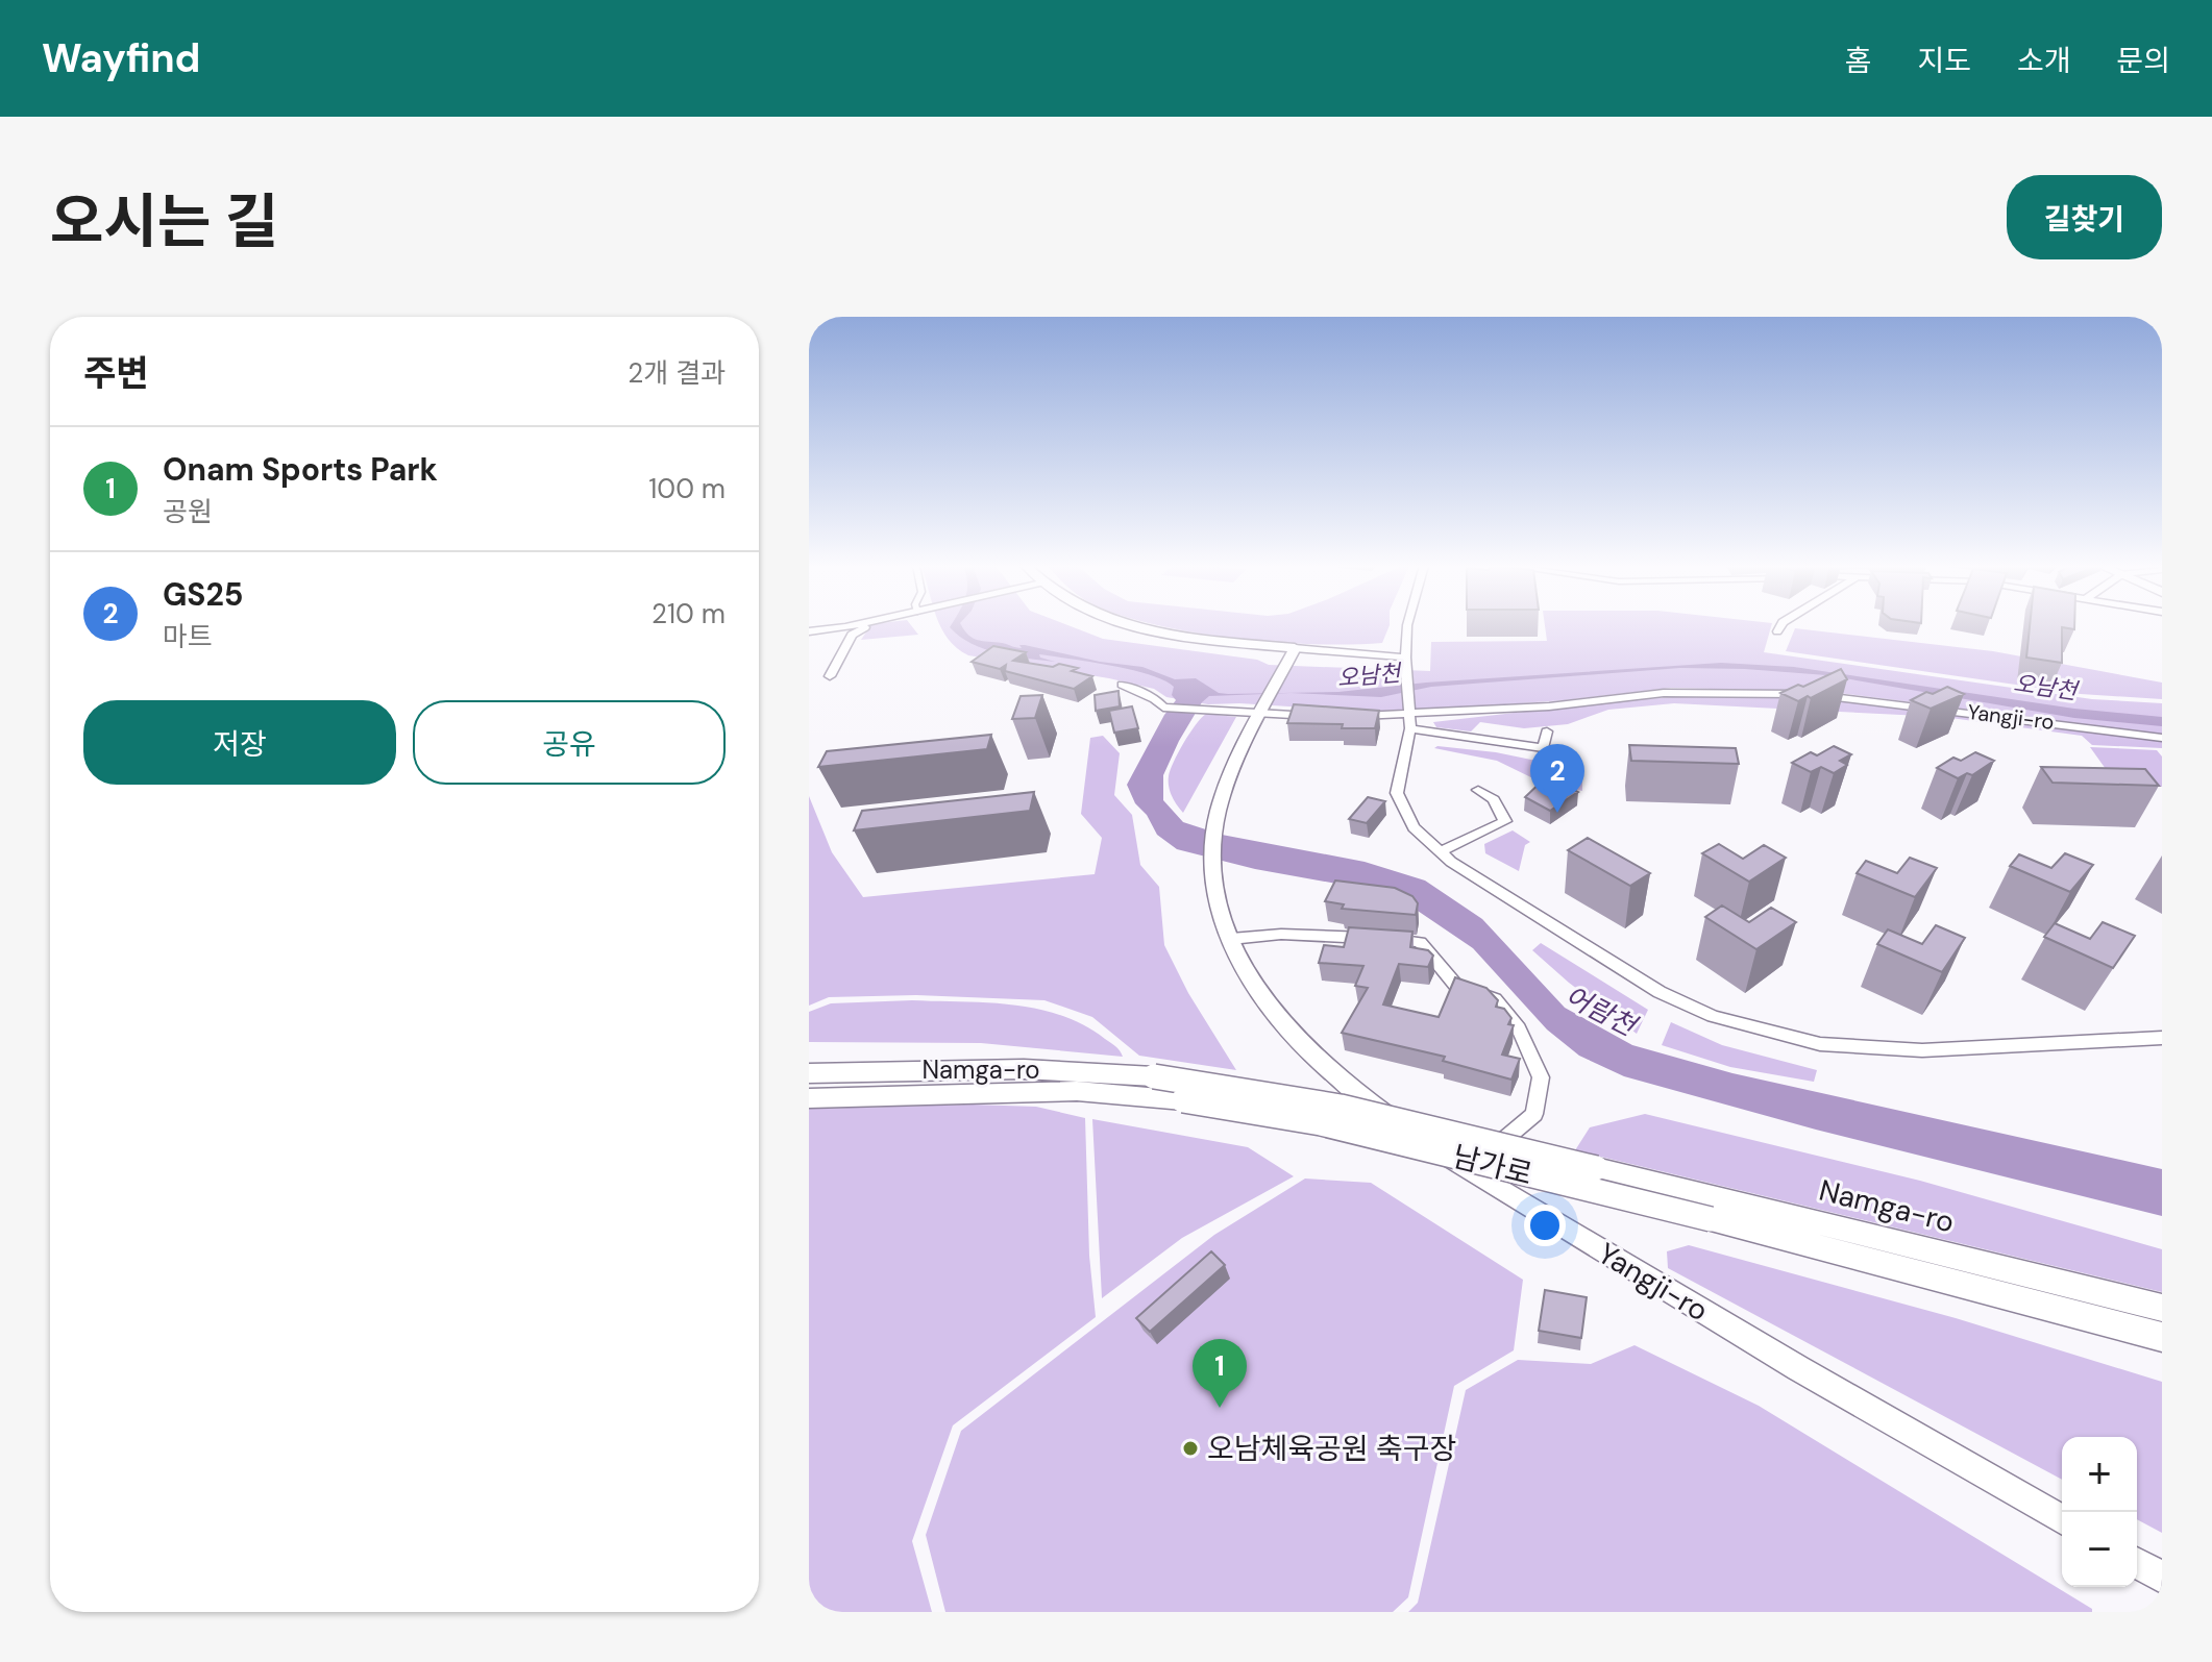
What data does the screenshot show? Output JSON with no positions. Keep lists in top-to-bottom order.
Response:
{
  "streets": {
    "main road": ["Namga-ro", "남가로"],
    "street": ["Yangji-ro"]
  },
  "crossings": [
    ["Namga-ro", "남가로"]
  ],
  "water": ["오남천", "어람천"],
  "places": ["오남체육공원 축구장"],
  "page": {
    "header": "Wayfind",
    "nav": [
      "홈",
      "지도",
      "소개",
      "문의"
    ],
    "title": "오시는 길",
    "buttons": [
      "길찾기",
      ["저장", "공유"]
    ],
    "heading": ["주변", "2개 결과"],
    "list": [
      {
        "mark": "1",
        "name": "Onam Sports Park",
        "note": "공원",
        "value": "100 m"
      },
      {
        "mark": "2",
        "name": "GS25",
        "note": "마트",
        "value": "210 m"
      }
    ],
    "pins": ["2", "1"],
    "map_buttons": ["+", "−"]
  }
}
